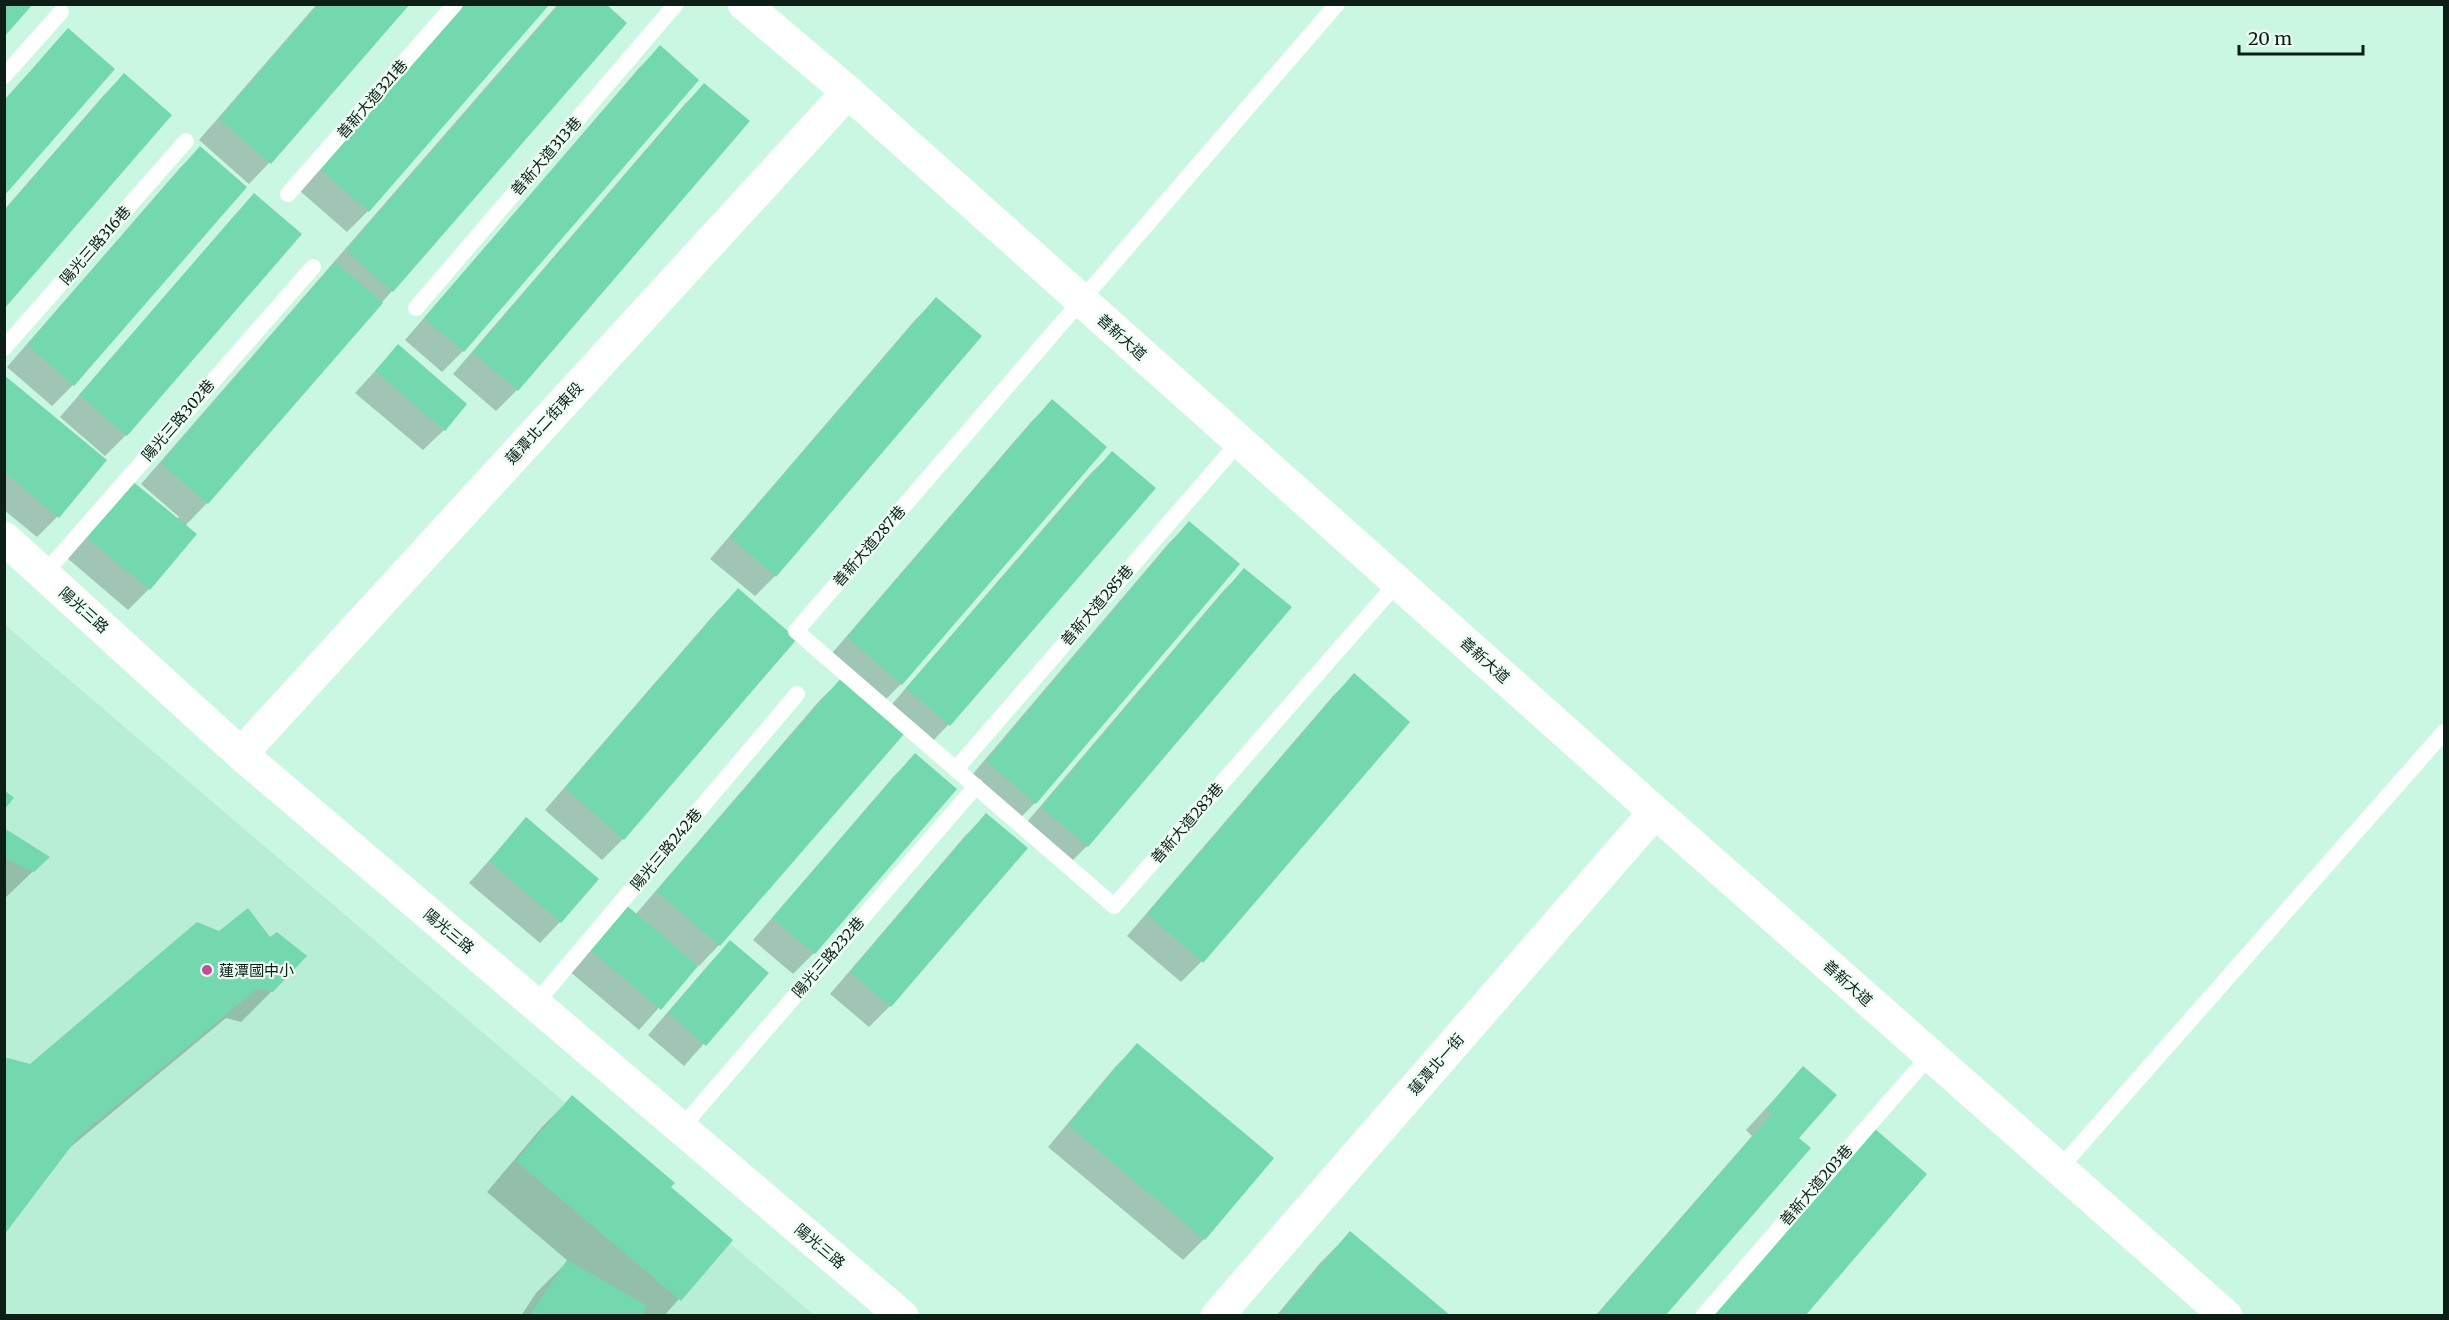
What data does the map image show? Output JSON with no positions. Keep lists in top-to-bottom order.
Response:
{
  "streets": {
    "street": [
      "善新大道",
      "蓮潭北二街東段",
      "陽光三路",
      "蓮潭北一街"
    ],
    "lane": [
      "善新大道321巷",
      "善新大道313巷",
      "陽光三路316巷",
      "陽光三路302巷",
      "善新大道287巷",
      "善新大道285巷",
      "善新大道283巷",
      "陽光三路242巷",
      "陽光三路232巷",
      "善新大道203巷"
    ]
  },
  "crossings": [
    ["善新大道", "蓮潭北二街東段"],
    ["善新大道", "善新大道287巷"],
    ["善新大道", "善新大道285巷"],
    ["善新大道", "善新大道283巷"],
    ["善新大道", "蓮潭北一街"],
    ["善新大道", "善新大道203巷"],
    ["陽光三路302巷", "陽光三路"],
    ["蓮潭北二街東段", "陽光三路"],
    ["善新大道287巷", "善新大道285巷"],
    ["善新大道287巷", "善新大道283巷"],
    ["善新大道285巷", "善新大道283巷"],
    ["陽光三路", "陽光三路242巷"],
    ["陽光三路", "陽光三路232巷"],
    ["善新大道283巷", "陽光三路232巷"]
  ],
  "places": ["蓮潭國中小"],
  "scale_bar": "20 m"
}
